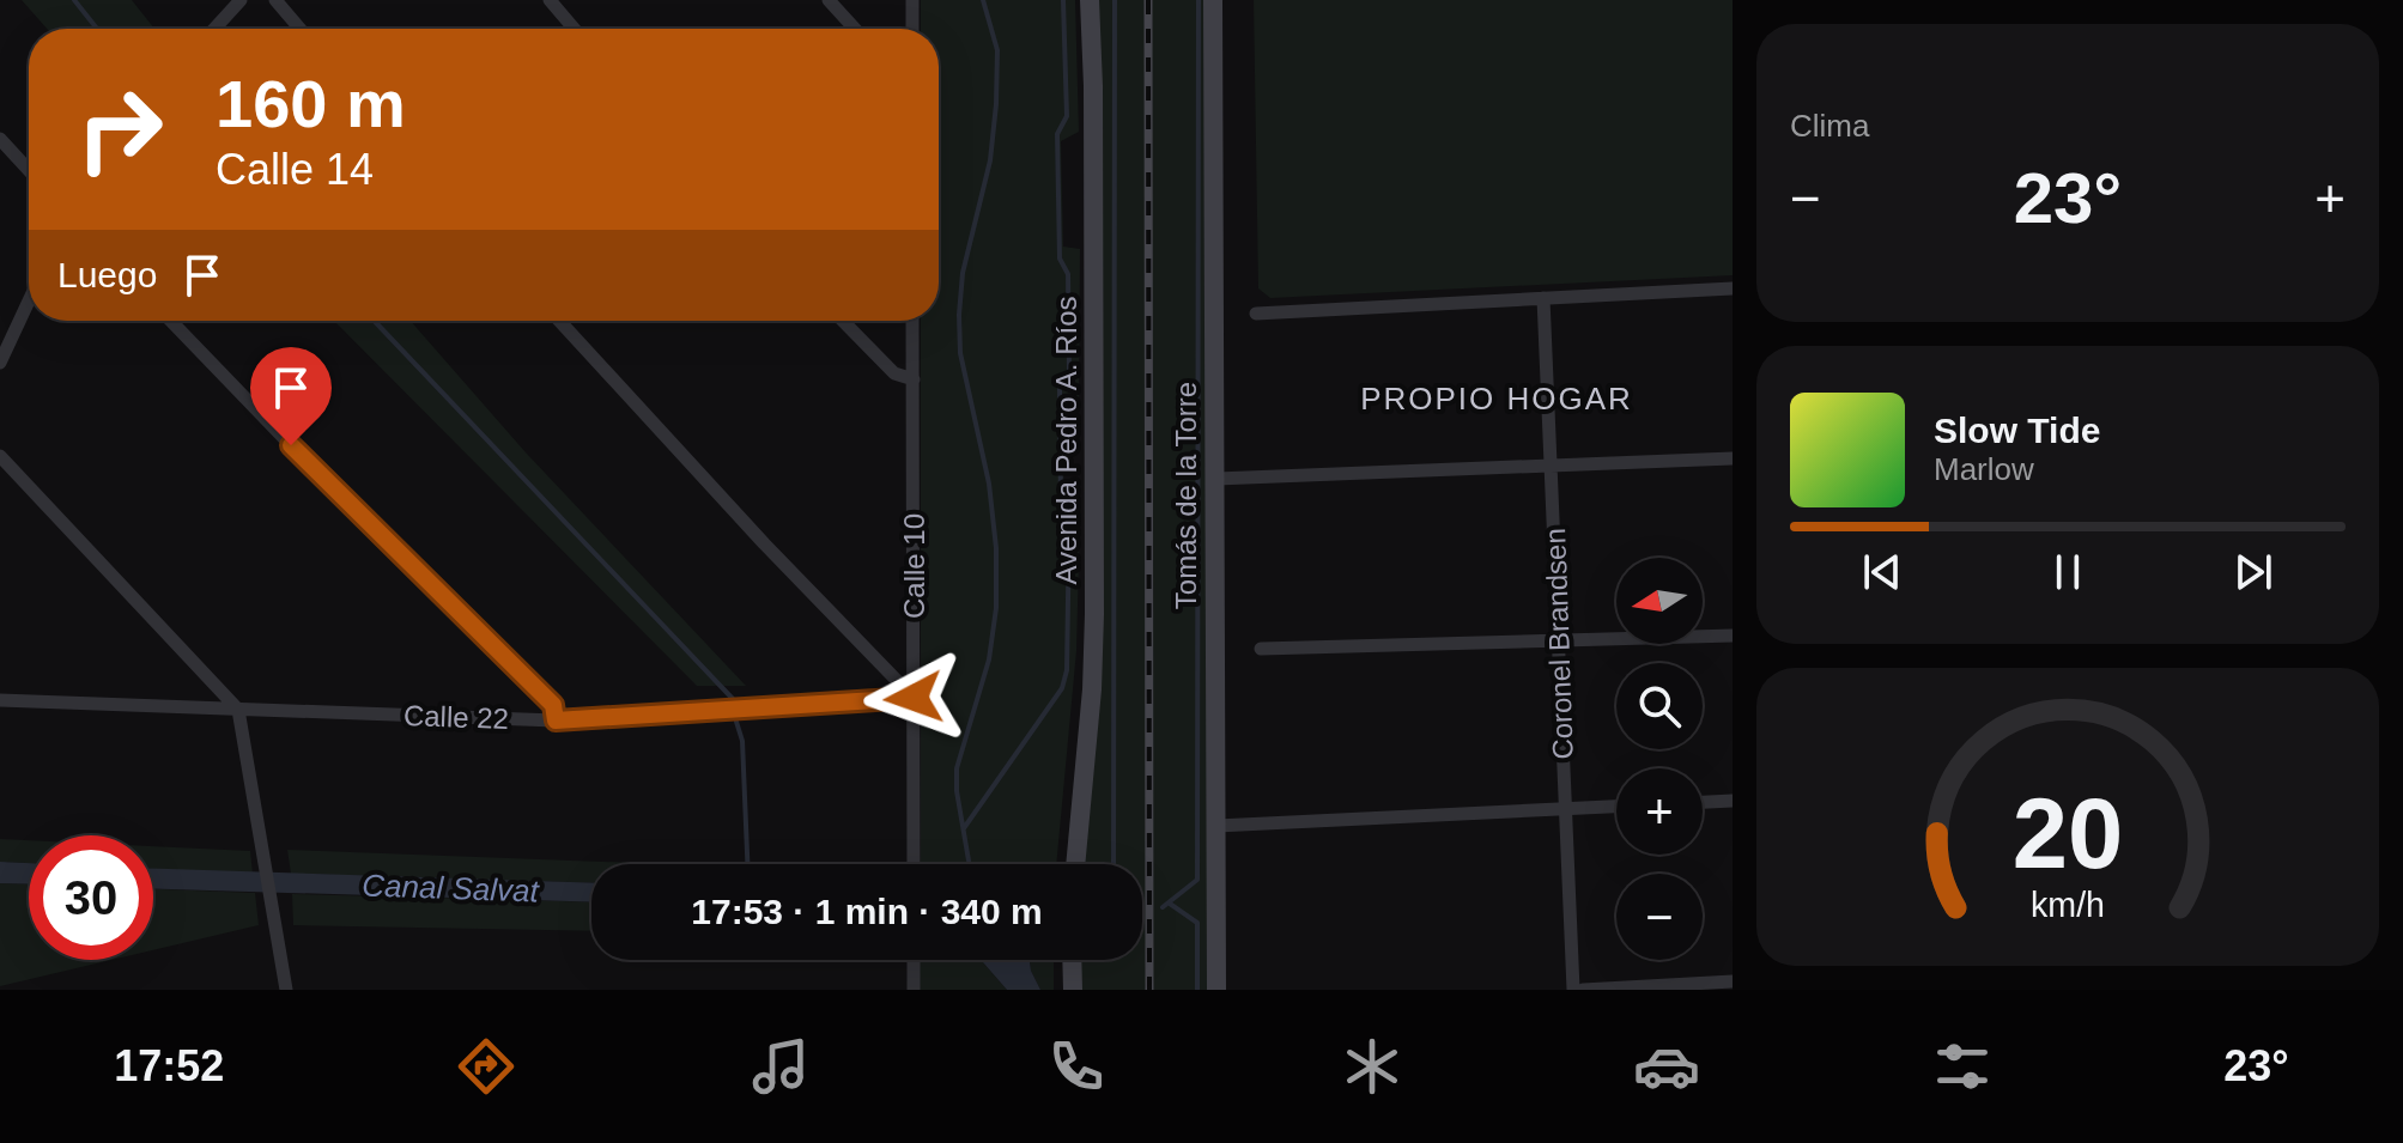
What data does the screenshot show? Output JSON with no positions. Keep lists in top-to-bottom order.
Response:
{
  "streets": {
    "street": [
      "Avenida Pedro A. Ríos",
      "Tomás de la Torre",
      "Calle 10",
      "Coronel Brandsen",
      "Calle 22"
    ]
  },
  "crossings": [
    ["Calle 10", "Calle 22"]
  ],
  "districts": ["PROPIO HOGAR"],
  "water": ["Canal Salvat"],
  "north": "left",
  "page": {
    "tile": "Clima",
    "turn": ["160 m", "Calle 14"],
    "heat": ["−", "23°", "+"],
    "then": "Luego",
    "song": ["Slow Tide", "Marlow"],
    "map_buttons": ["+", "−"],
    "limit": "30",
    "trip": "17:53 · 1 min · 340 m",
    "tabs": ["17:52", "23°"],
    "gauge": ["20", "km/h"]
  }
}
